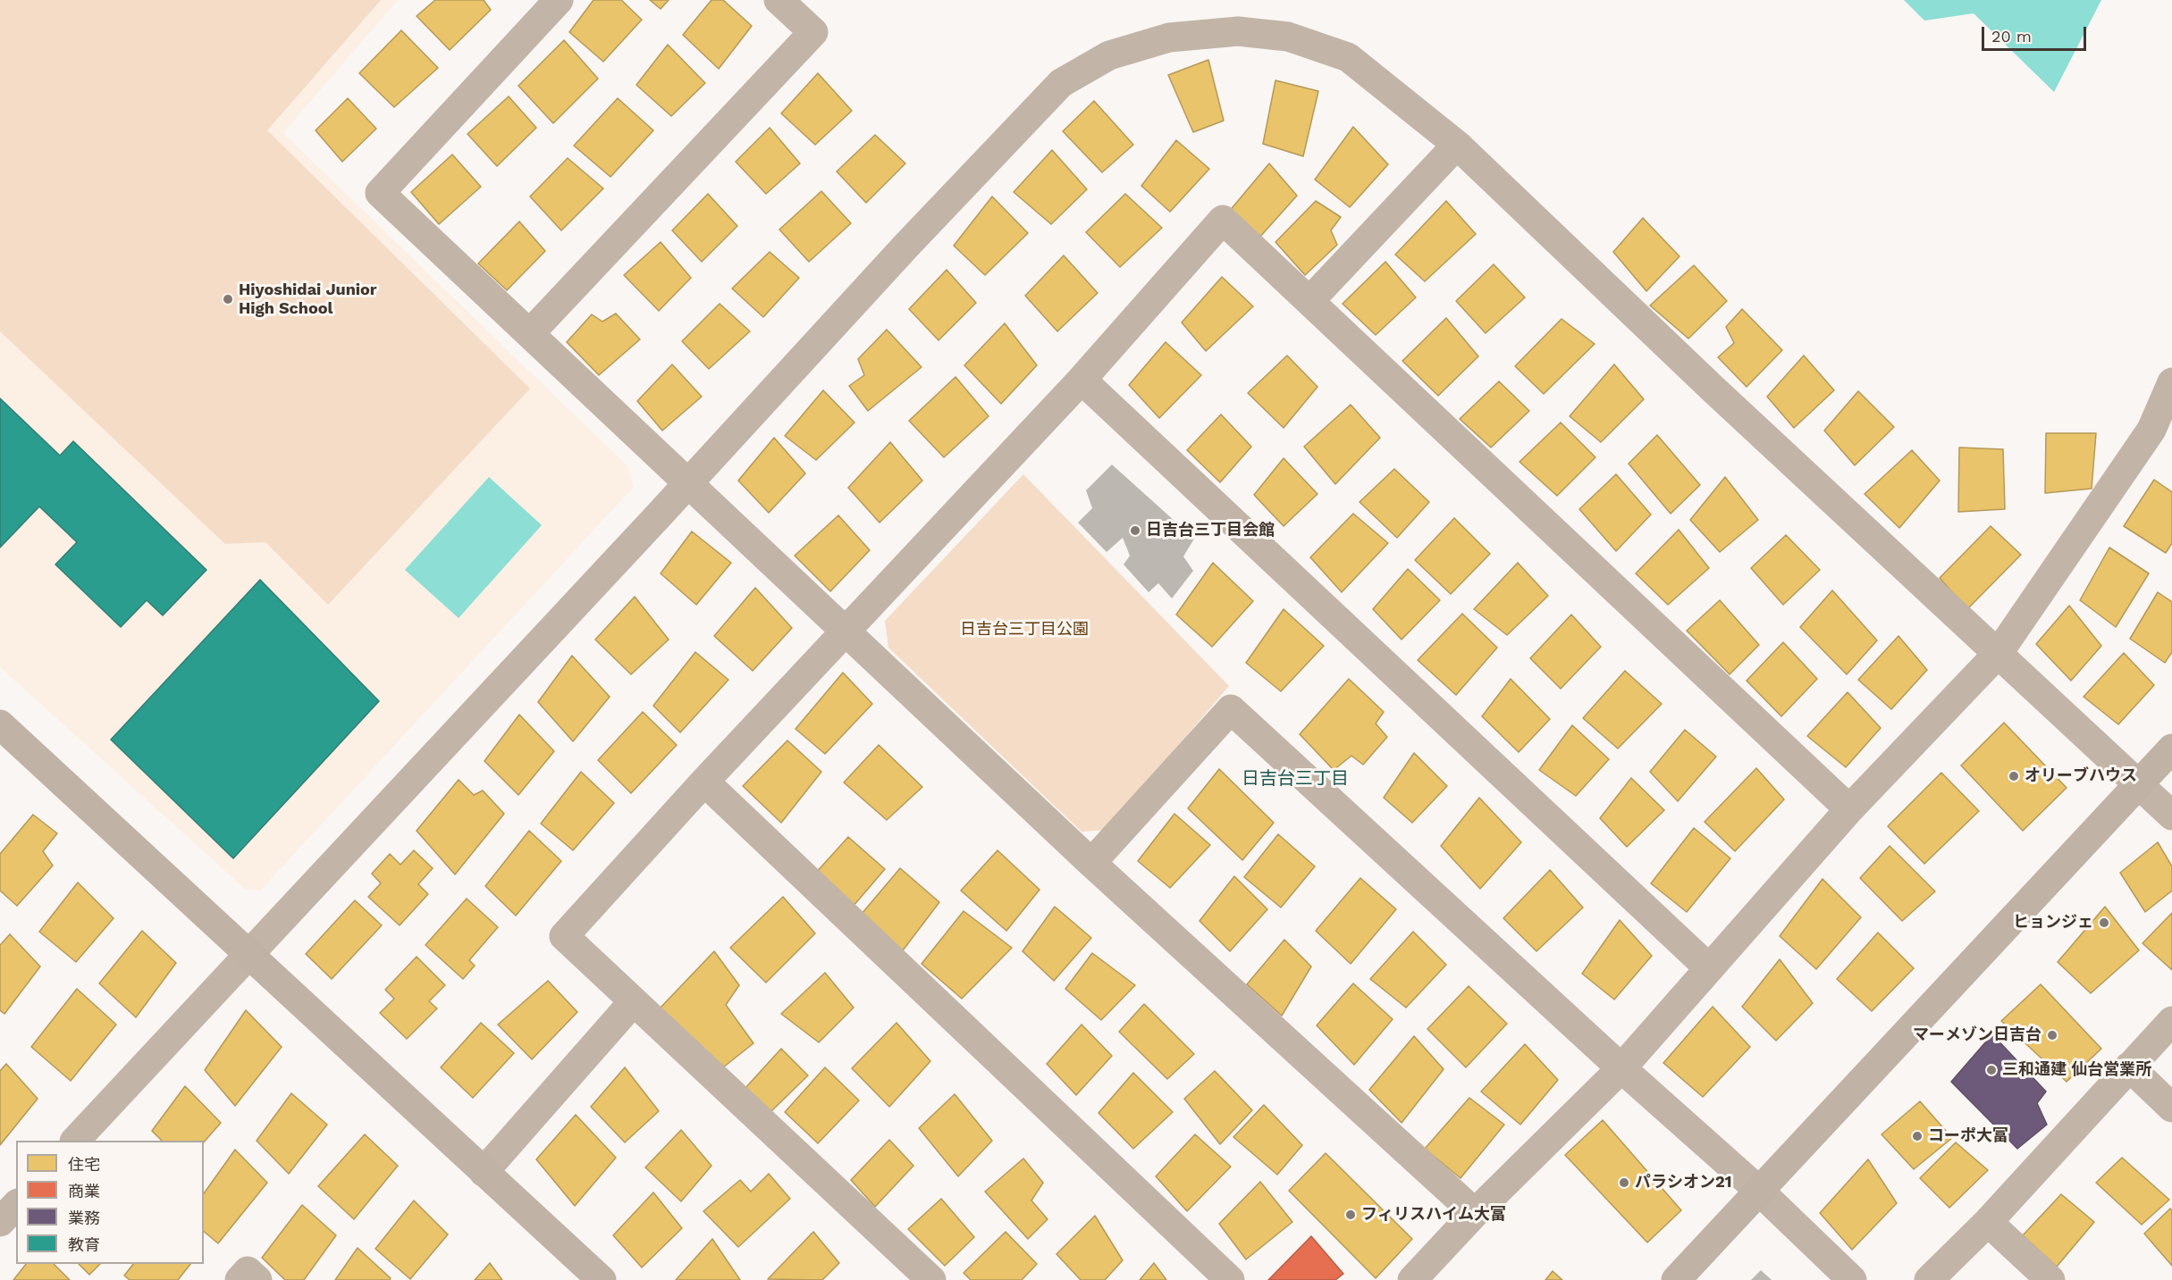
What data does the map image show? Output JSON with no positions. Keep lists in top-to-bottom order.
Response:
{
  "districts": ["日吉台三丁目"],
  "parks": ["日吉台三丁目公園"],
  "places": [
    "Hiyoshidai Junior High School",
    "日吉台三丁目会館",
    "オリーブハウス",
    "ヒョンジェ",
    "マーメゾン日吉台",
    "三和通建 仙台営業所",
    "コーポ大富",
    "パラシオン21",
    "フィリスハイム大富"
  ],
  "legend": [
    "住宅",
    "商業",
    "業務",
    "教育"
  ],
  "scale_bar": "20 m"
}
